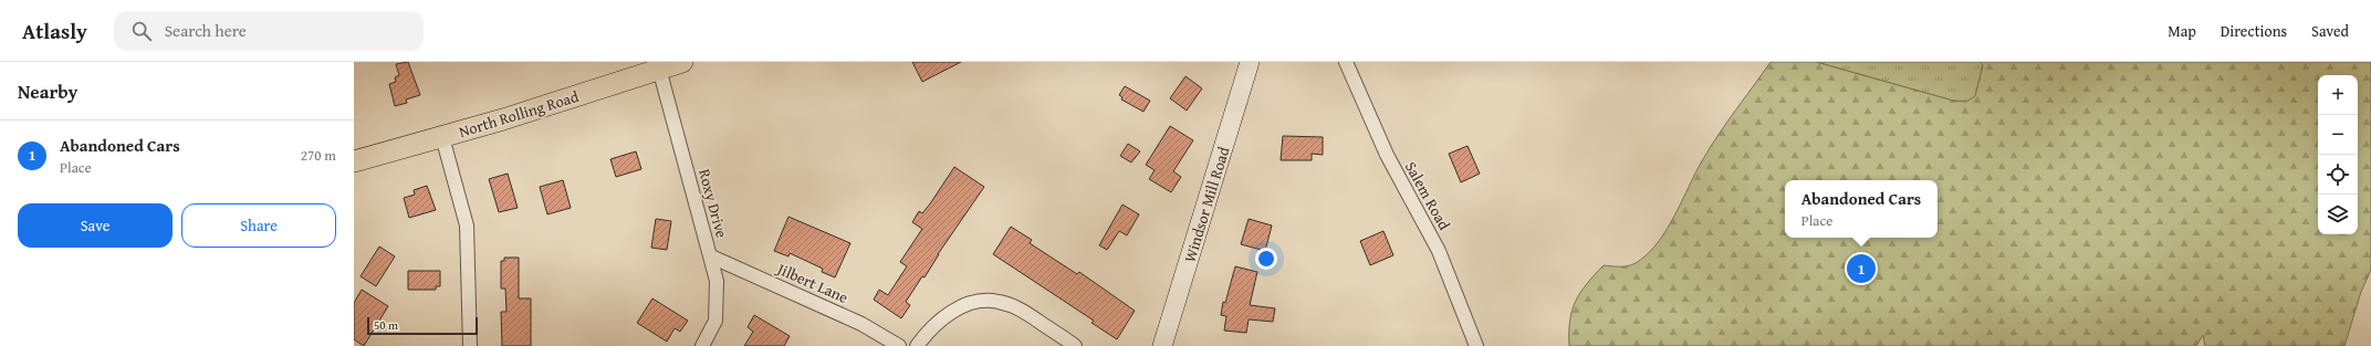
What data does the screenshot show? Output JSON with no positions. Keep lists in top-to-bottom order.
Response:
{
  "streets": {
    "main road": ["North Rolling Road", "Windsor Mill Road"],
    "street": ["Salem Road", "Roxy Drive", "Jilbert Lane"]
  },
  "crossings": [
    ["North Rolling Road", "Roxy Drive"],
    ["Roxy Drive", "Jilbert Lane"]
  ],
  "scale_bar": "50 m",
  "page": {
    "header": "Atlasly",
    "search": "Search here",
    "nav": ["Map", "Directions", "Saved"],
    "heading": "Nearby",
    "map_buttons": ["+", "−"],
    "list": [
      {
        "mark": "1",
        "name": "Abandoned Cars",
        "note": "Place",
        "value": "270 m"
      }
    ],
    "popup": ["Abandoned Cars", "Place"],
    "buttons": ["Save", "Share"],
    "pins": "1",
    "scale": "50 m"
  }
}
